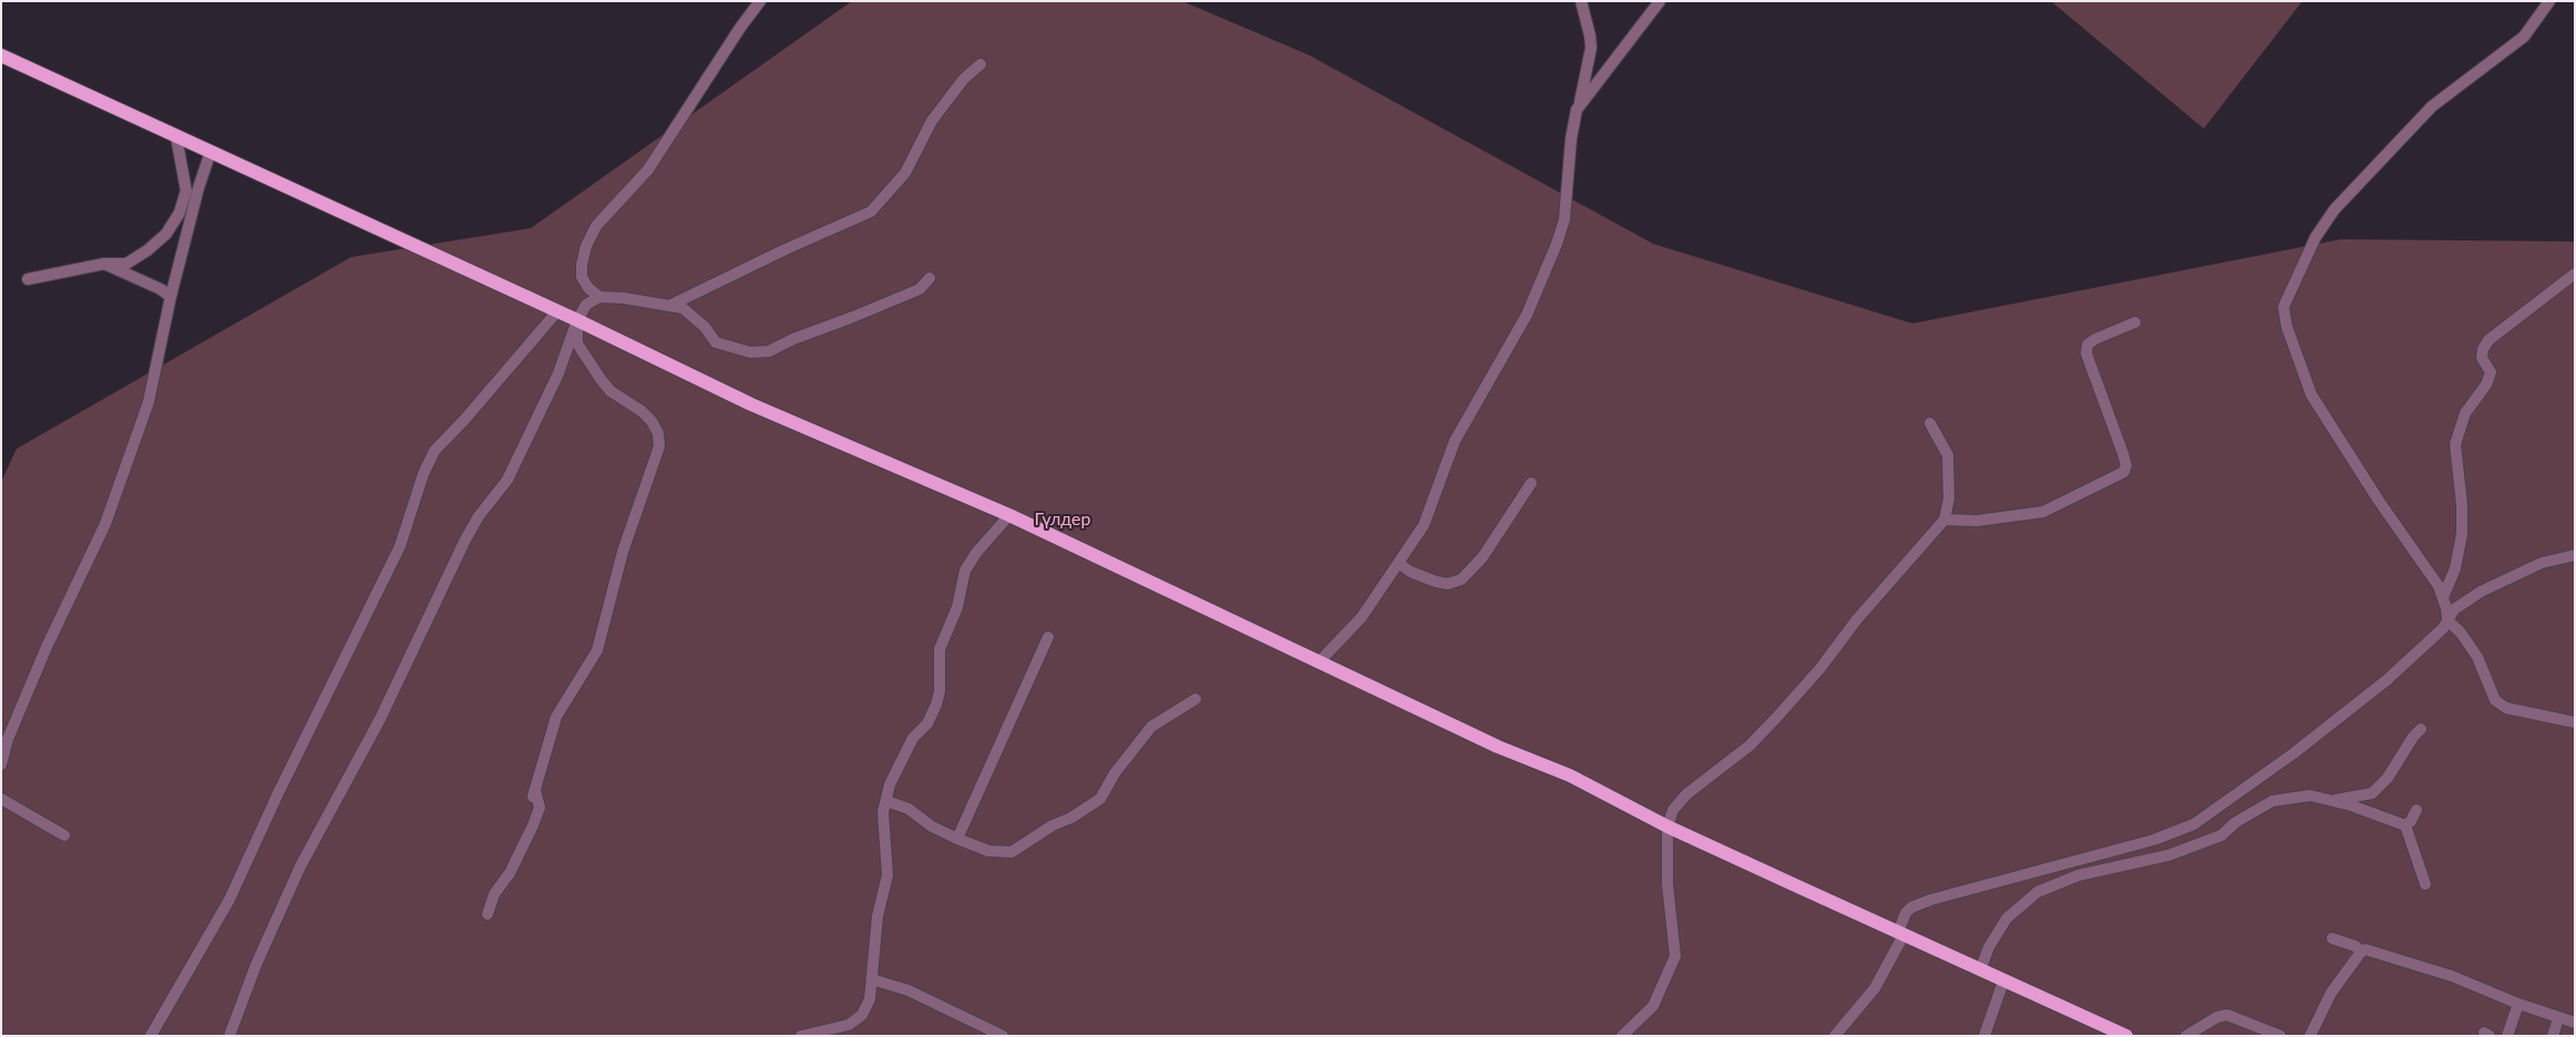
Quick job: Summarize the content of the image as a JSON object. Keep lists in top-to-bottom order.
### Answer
{
  "parks": ["Гүлдер"]
}
